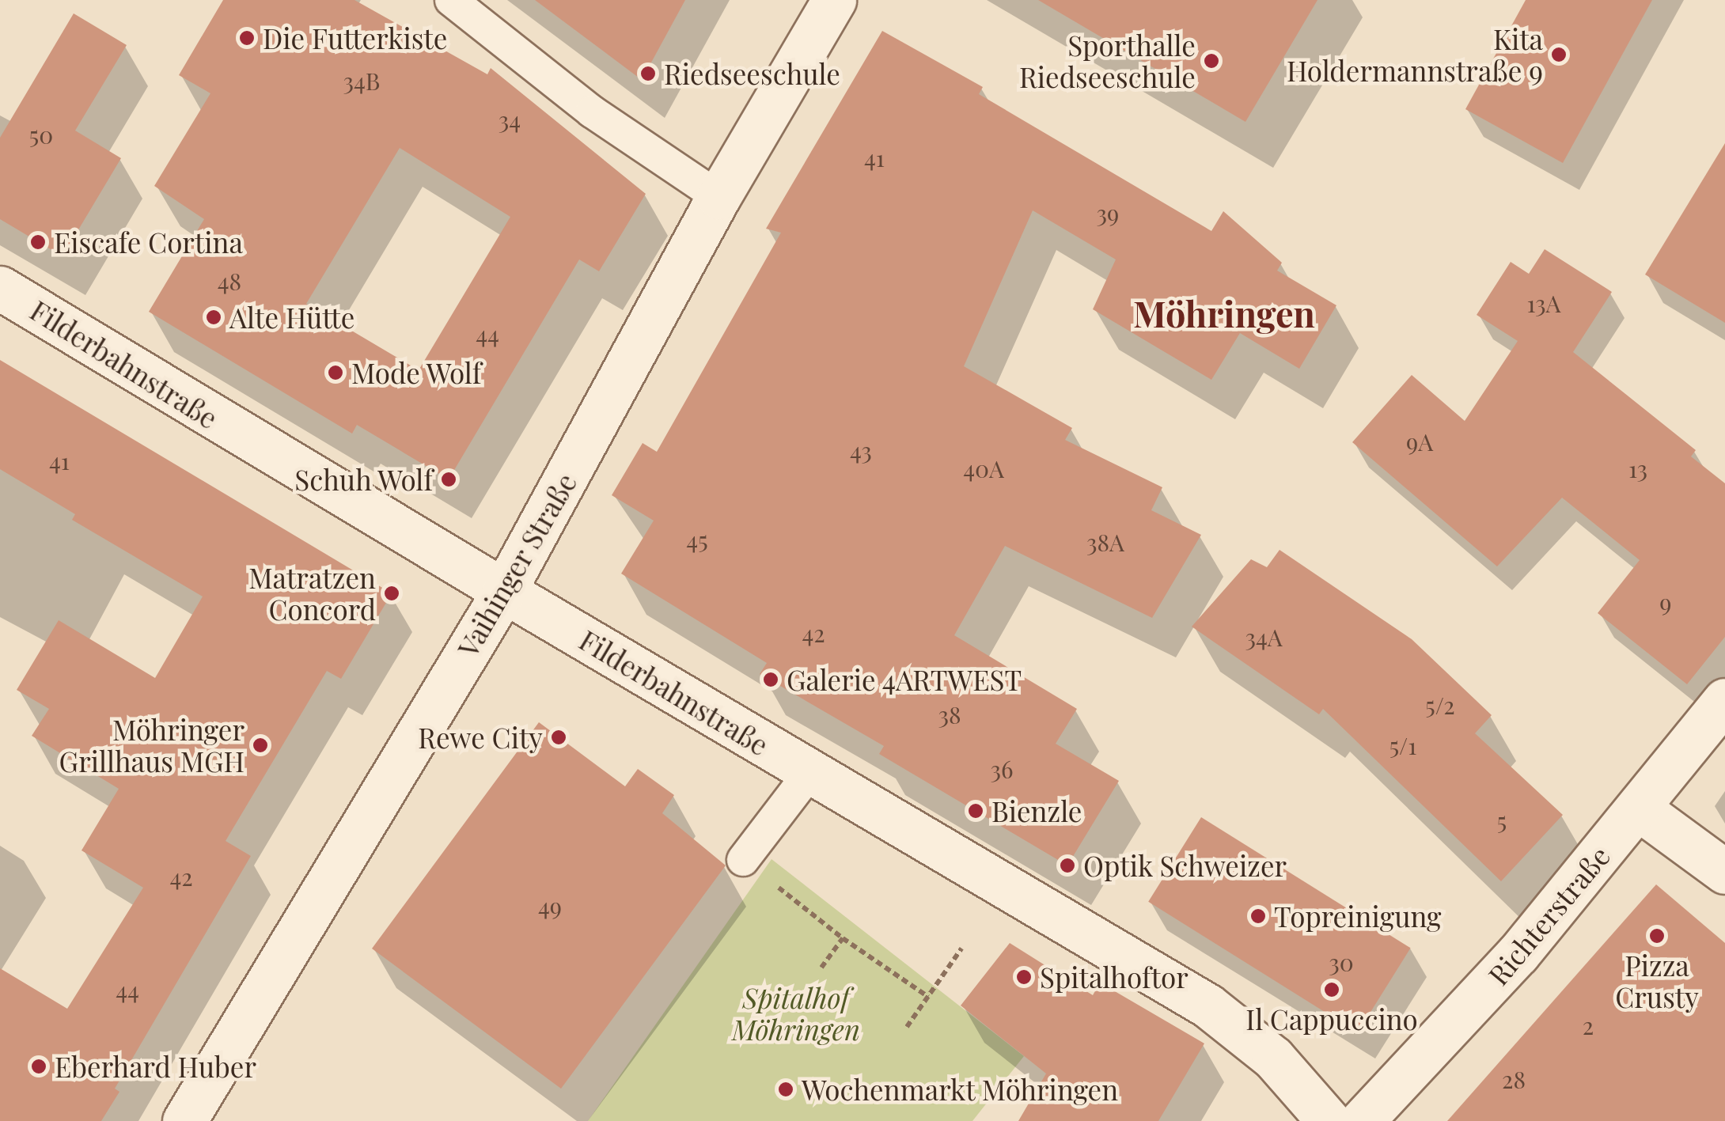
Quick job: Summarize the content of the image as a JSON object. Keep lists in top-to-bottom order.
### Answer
{
  "streets": {
    "main road": ["Filderbahnstraße", "Vaihinger Straße", "Richterstraße"]
  },
  "crossings": [
    ["Filderbahnstraße", "Vaihinger Straße"]
  ],
  "districts": ["Möhringen"],
  "parks": ["Spitalhof Möhringen"],
  "places": [
    "Die Futterkiste",
    "Kita Holdermannstraße 9",
    "Sporthalle Riedseeschule",
    "Riedseeschule",
    "Eiscafe Cortina",
    "Alte Hütte",
    "Mode Wolf",
    "Schuh Wolf",
    "Matratzen Concord",
    "Galerie 4ARTWEST",
    "Rewe City",
    "Möhringer Grillhaus MGH",
    "Bienzle",
    "Optik Schweizer",
    "Topreinigung",
    "Pizza Crusty",
    "Spitalhoftor",
    "Il Cappuccino",
    "Eberhard Huber",
    "Wochenmarkt Möhringen"
  ],
  "house_numbers": [
    "34B",
    "34",
    "50",
    "41",
    "39",
    "48",
    "13A",
    "44",
    "9A",
    "43",
    "41",
    "40A",
    "13",
    "45",
    "38A",
    "9",
    "42",
    "34A",
    "5/2",
    "38",
    "5/1",
    "36",
    "5",
    "42",
    "49",
    "30",
    "44",
    "2",
    "28"
  ]
}
